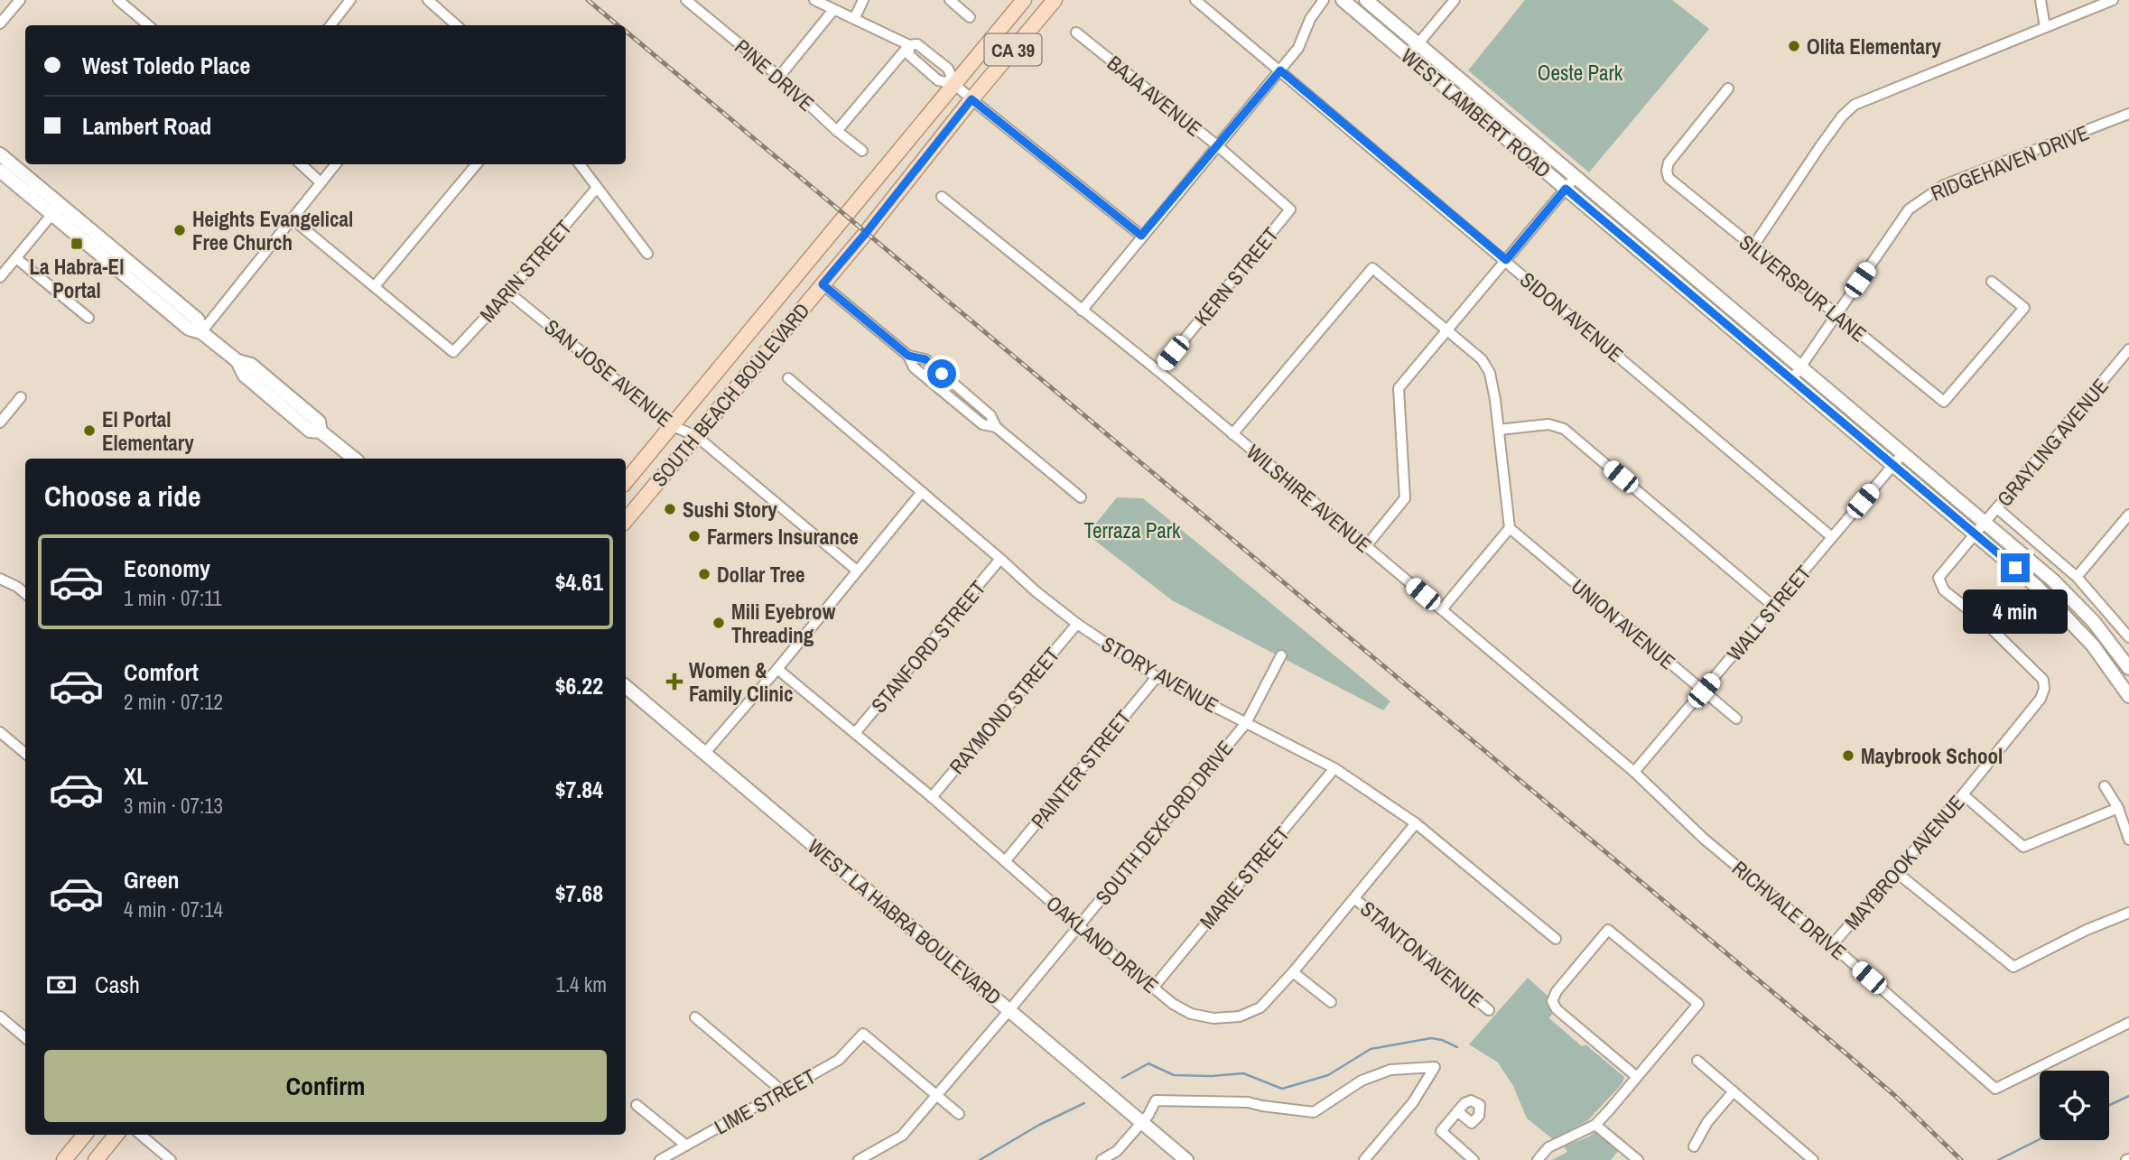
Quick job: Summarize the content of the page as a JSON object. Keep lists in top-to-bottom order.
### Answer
{
  "streets": {
    "main road": [
      "CA 39",
      "WEST LAMBERT ROAD",
      "SOUTH BEACH BOULEVARD",
      "WEST LA HABRA BOULEVARD"
    ],
    "street": [
      "PINE DRIVE",
      "BAJA AVENUE",
      "RIDGEHAVEN DRIVE",
      "MARIN STREET",
      "KERN STREET",
      "SILVERSPUR LANE",
      "SIDON AVENUE",
      "SAN JOSE AVENUE",
      "GRAYLING AVENUE",
      "WILSHIRE AVENUE",
      "WALL STREET",
      "UNION AVENUE",
      "STANFORD STREET",
      "STORY AVENUE",
      "RAYMOND STREET",
      "PAINTER STREET",
      "SOUTH DEXFORD DRIVE",
      "MAYBROOK AVENUE",
      "MARIE STREET",
      "RICHVALE DRIVE",
      "OAKLAND DRIVE",
      "STANTON AVENUE",
      "LIME STREET"
    ]
  },
  "crossings": [
    ["BAJA AVENUE", "KERN STREET"],
    ["WEST LAMBERT ROAD", "RIDGEHAVEN DRIVE"],
    ["WEST LAMBERT ROAD", "GRAYLING AVENUE"],
    ["WEST LAMBERT ROAD", "WALL STREET"],
    ["RIDGEHAVEN DRIVE", "SILVERSPUR LANE"],
    ["MARIN STREET", "SAN JOSE AVENUE"],
    ["KERN STREET", "WILSHIRE AVENUE"],
    ["SIDON AVENUE", "WALL STREET"],
    ["SAN JOSE AVENUE", "SOUTH BEACH BOULEVARD"],
    ["GRAYLING AVENUE", "MAYBROOK AVENUE"],
    ["WILSHIRE AVENUE", "WALL STREET"],
    ["WILSHIRE AVENUE", "RICHVALE DRIVE"],
    ["WALL STREET", "UNION AVENUE"],
    ["STANFORD STREET", "STORY AVENUE"],
    ["STANFORD STREET", "OAKLAND DRIVE"],
    ["STORY AVENUE", "RAYMOND STREET"],
    ["STORY AVENUE", "PAINTER STREET"],
    ["STORY AVENUE", "SOUTH DEXFORD DRIVE"],
    ["STORY AVENUE", "MARIE STREET"],
    ["STORY AVENUE", "OAKLAND DRIVE"],
    ["RAYMOND STREET", "OAKLAND DRIVE"],
    ["PAINTER STREET", "OAKLAND DRIVE"],
    ["SOUTH DEXFORD DRIVE", "WEST LA HABRA BOULEVARD"],
    ["SOUTH DEXFORD DRIVE", "OAKLAND DRIVE"],
    ["SOUTH DEXFORD DRIVE", "LIME STREET"],
    ["MAYBROOK AVENUE", "RICHVALE DRIVE"],
    ["MARIE STREET", "OAKLAND DRIVE"],
    ["OAKLAND DRIVE", "STANTON AVENUE"]
  ],
  "parks": ["Oeste Park", "Terraza Park"],
  "places": {
    "other": [
      "Olita Elementary",
      "Heights Evangelical Free Church",
      "El Portal Elementary",
      "Sushi Story",
      "Farmers Insurance",
      "Dollar Tree",
      "Mili Eyebrow Threading",
      "Maybrook School"
    ],
    "transit": ["La Habra-El Portal"],
    "health": ["Women & Family Clinic"]
  },
  "page": {
    "banner": ["West Toledo Place", "Lambert Road"],
    "heading": "Choose a ride",
    "list": [
      {
        "name": "Economy",
        "note": "1 min · 07:11",
        "value": "$4.61"
      },
      {
        "name": "Comfort",
        "note": "2 min · 07:12",
        "value": "$6.22"
      },
      {
        "name": "XL",
        "note": "3 min · 07:13",
        "value": "$7.84"
      },
      {
        "name": "Green",
        "note": "4 min · 07:14",
        "value": "$7.68"
      }
    ],
    "bubble": "4 min",
    "pay": ["Cash", "1.4 km"],
    "buttons": "Confirm"
  }
}
